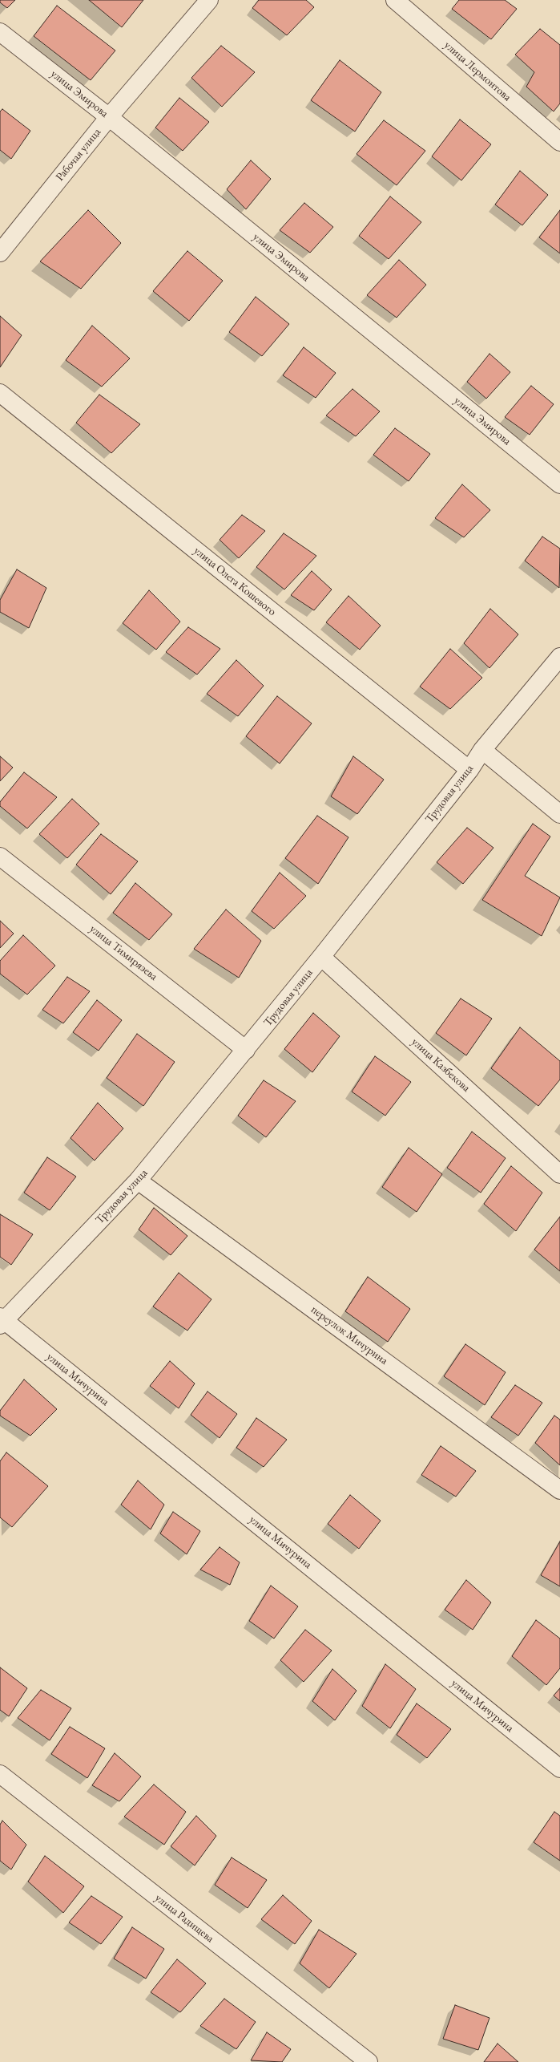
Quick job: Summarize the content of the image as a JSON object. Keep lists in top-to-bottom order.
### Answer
{
  "streets": {
    "street": [
      "улица Лермонтова",
      "улица Эмирова",
      "Рабочая улица",
      "улица Олега Кошевого",
      "Трудовая улица",
      "улица Тимирязева",
      "улица Казбекова",
      "переулок Мичурина",
      "улица Мичурина",
      "улица Радищева"
    ]
  },
  "crossings": [
    ["улица Эмирова", "Рабочая улица"],
    ["улица Олега Кошевого", "Трудовая улица"],
    ["Трудовая улица", "улица Тимирязева"],
    ["Трудовая улица", "улица Казбекова"],
    ["Трудовая улица", "переулок Мичурина"],
    ["Трудовая улица", "улица Мичурина"]
  ]
}
